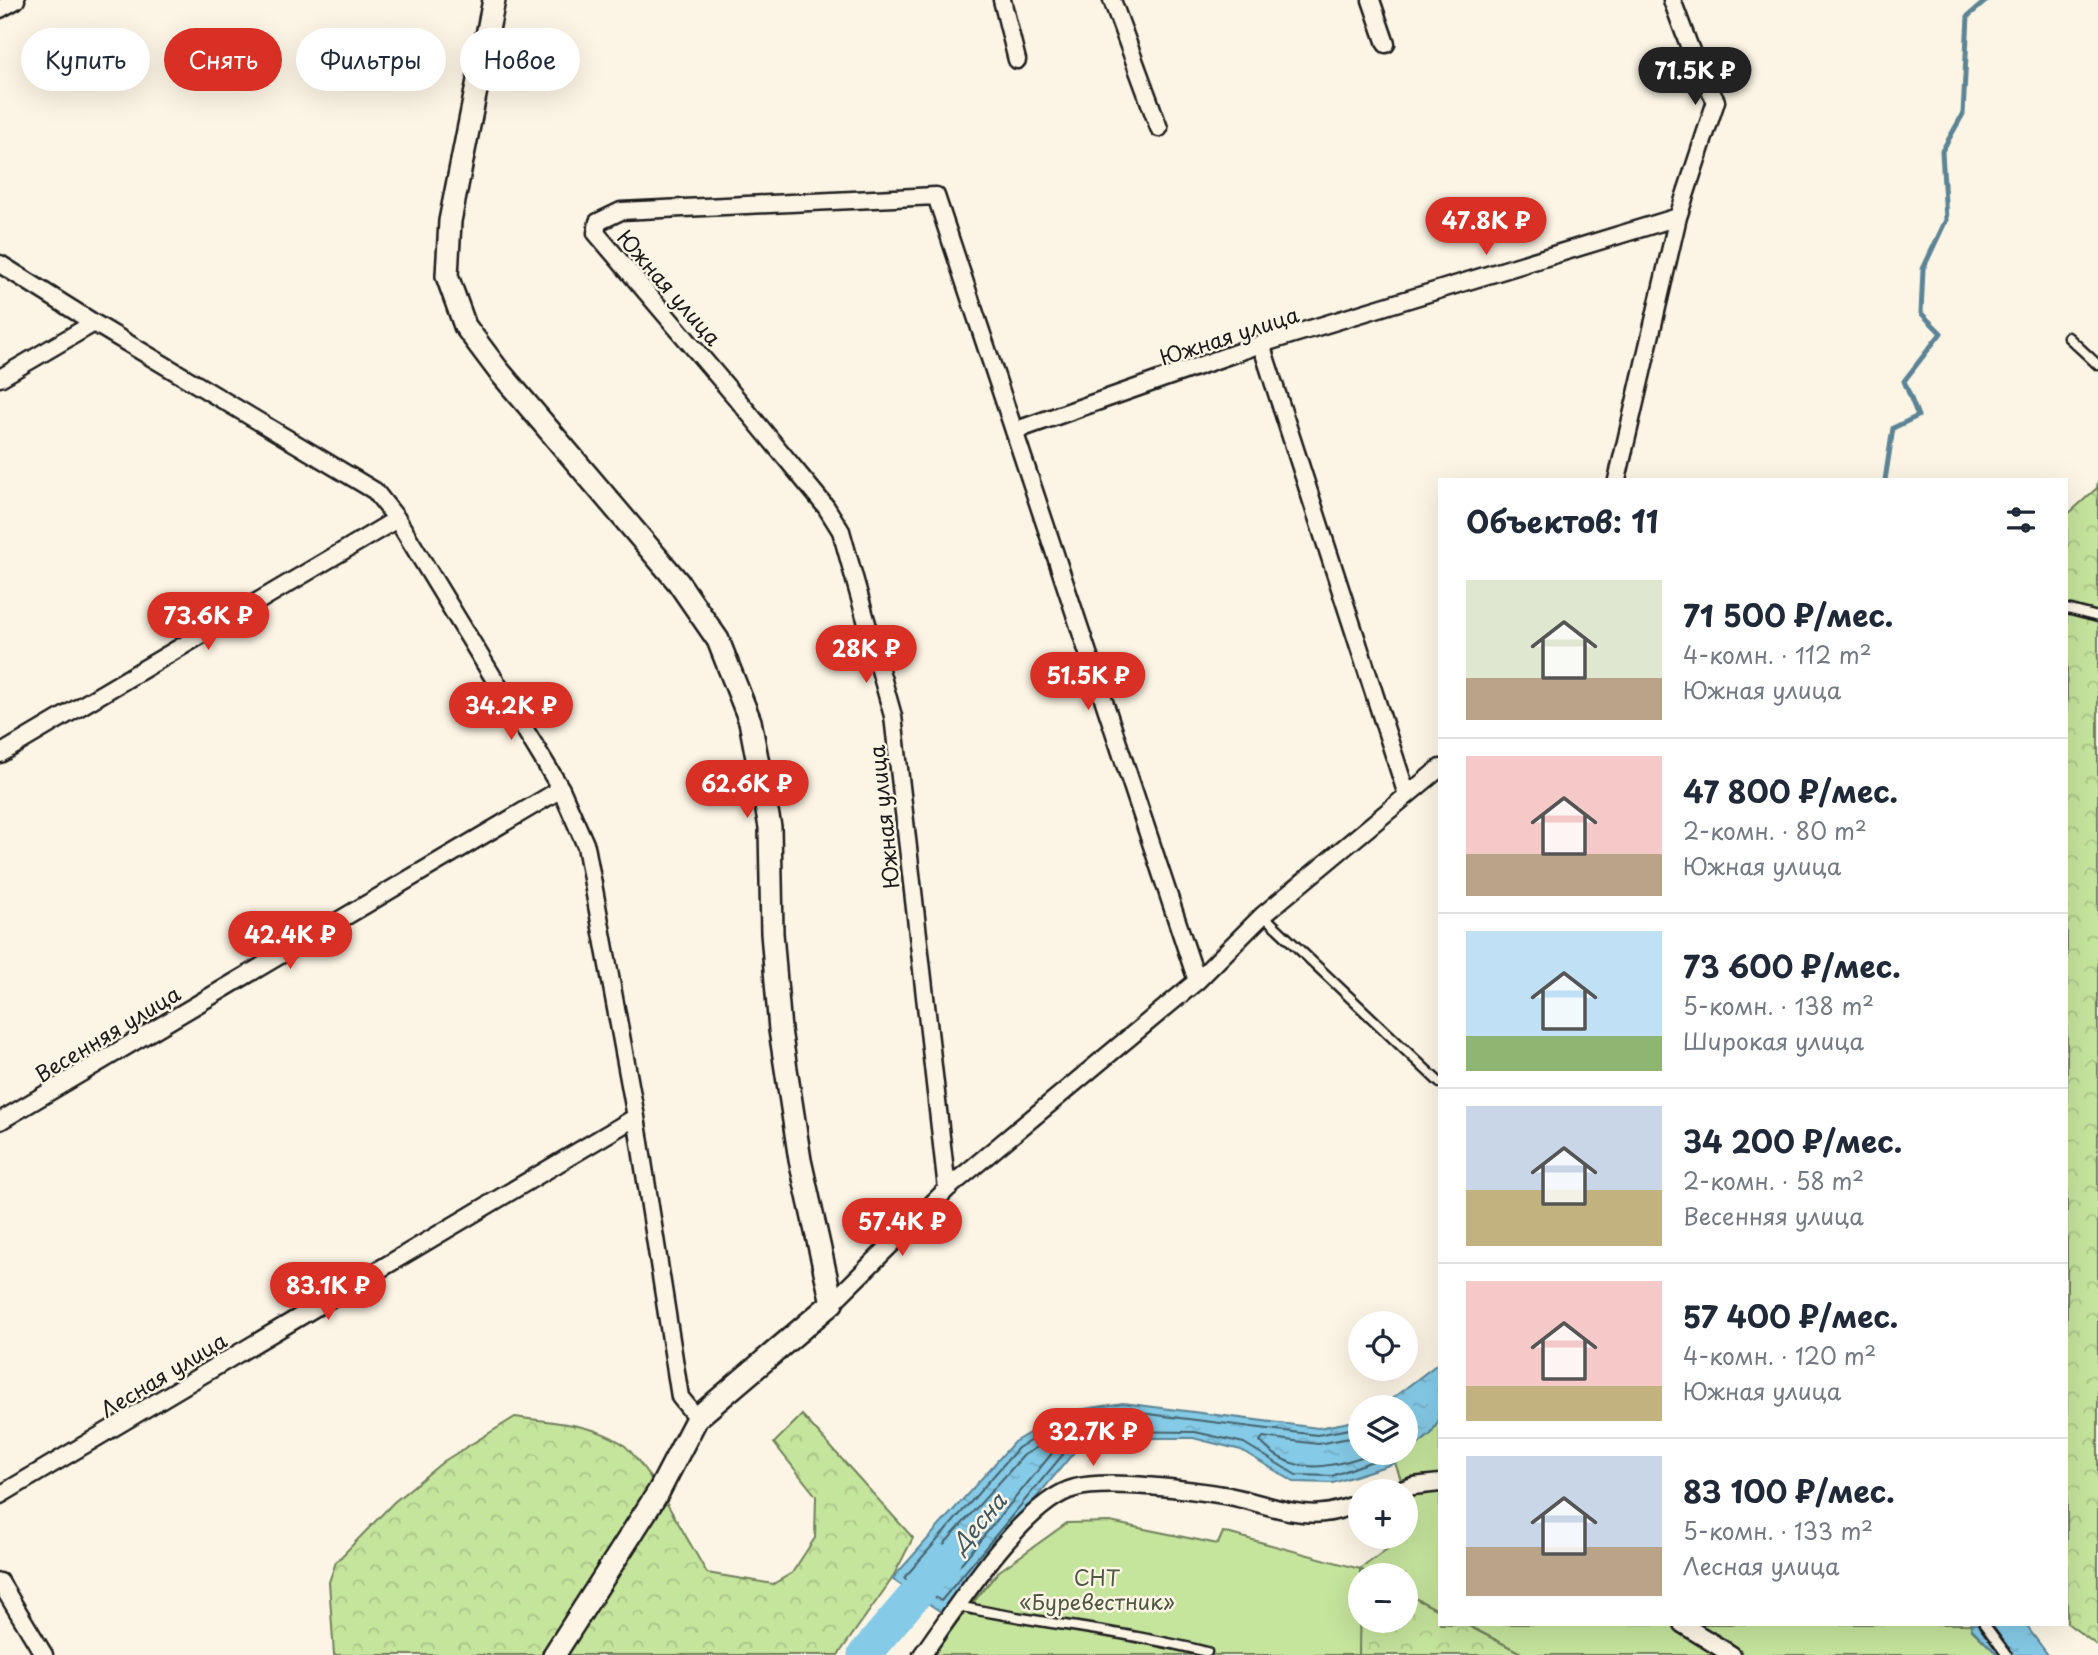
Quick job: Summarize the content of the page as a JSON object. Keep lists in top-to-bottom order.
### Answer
{
  "streets": {
    "street": ["Южная улица", "Весенняя улица", "Лесная улица"]
  },
  "water": ["Десна"],
  "parks": ["СНТ «Буревестник»"],
  "page": {
    "chip": [
      "Купить",
      "Снять",
      "Фильтры",
      "Новое"
    ],
    "price": [
      "71.5K ₽",
      "47.8K ₽",
      "73.6K ₽",
      "28K ₽",
      "51.5K ₽",
      "34.2K ₽",
      "62.6K ₽",
      "42.4K ₽",
      "57.4K ₽",
      "83.1K ₽",
      "32.7K ₽"
    ],
    "heading": "Объектов: 11",
    "list": [
      {
        "name": "71 500 ₽/мес.",
        "note": "4-комн. · 112 m² · Южная улица"
      },
      {
        "name": "47 800 ₽/мес.",
        "note": "2-комн. · 80 m² · Южная улица"
      },
      {
        "name": "73 600 ₽/мес.",
        "note": "5-комн. · 138 m² · Широкая улица"
      },
      {
        "name": "34 200 ₽/мес.",
        "note": "2-комн. · 58 m² · Весенняя улица"
      },
      {
        "name": "57 400 ₽/мес.",
        "note": "4-комн. · 120 m² · Южная улица"
      },
      {
        "name": "83 100 ₽/мес.",
        "note": "5-комн. · 133 m² · Лесная улица"
      }
    ],
    "map_buttons": ["+", "−"]
  }
}
